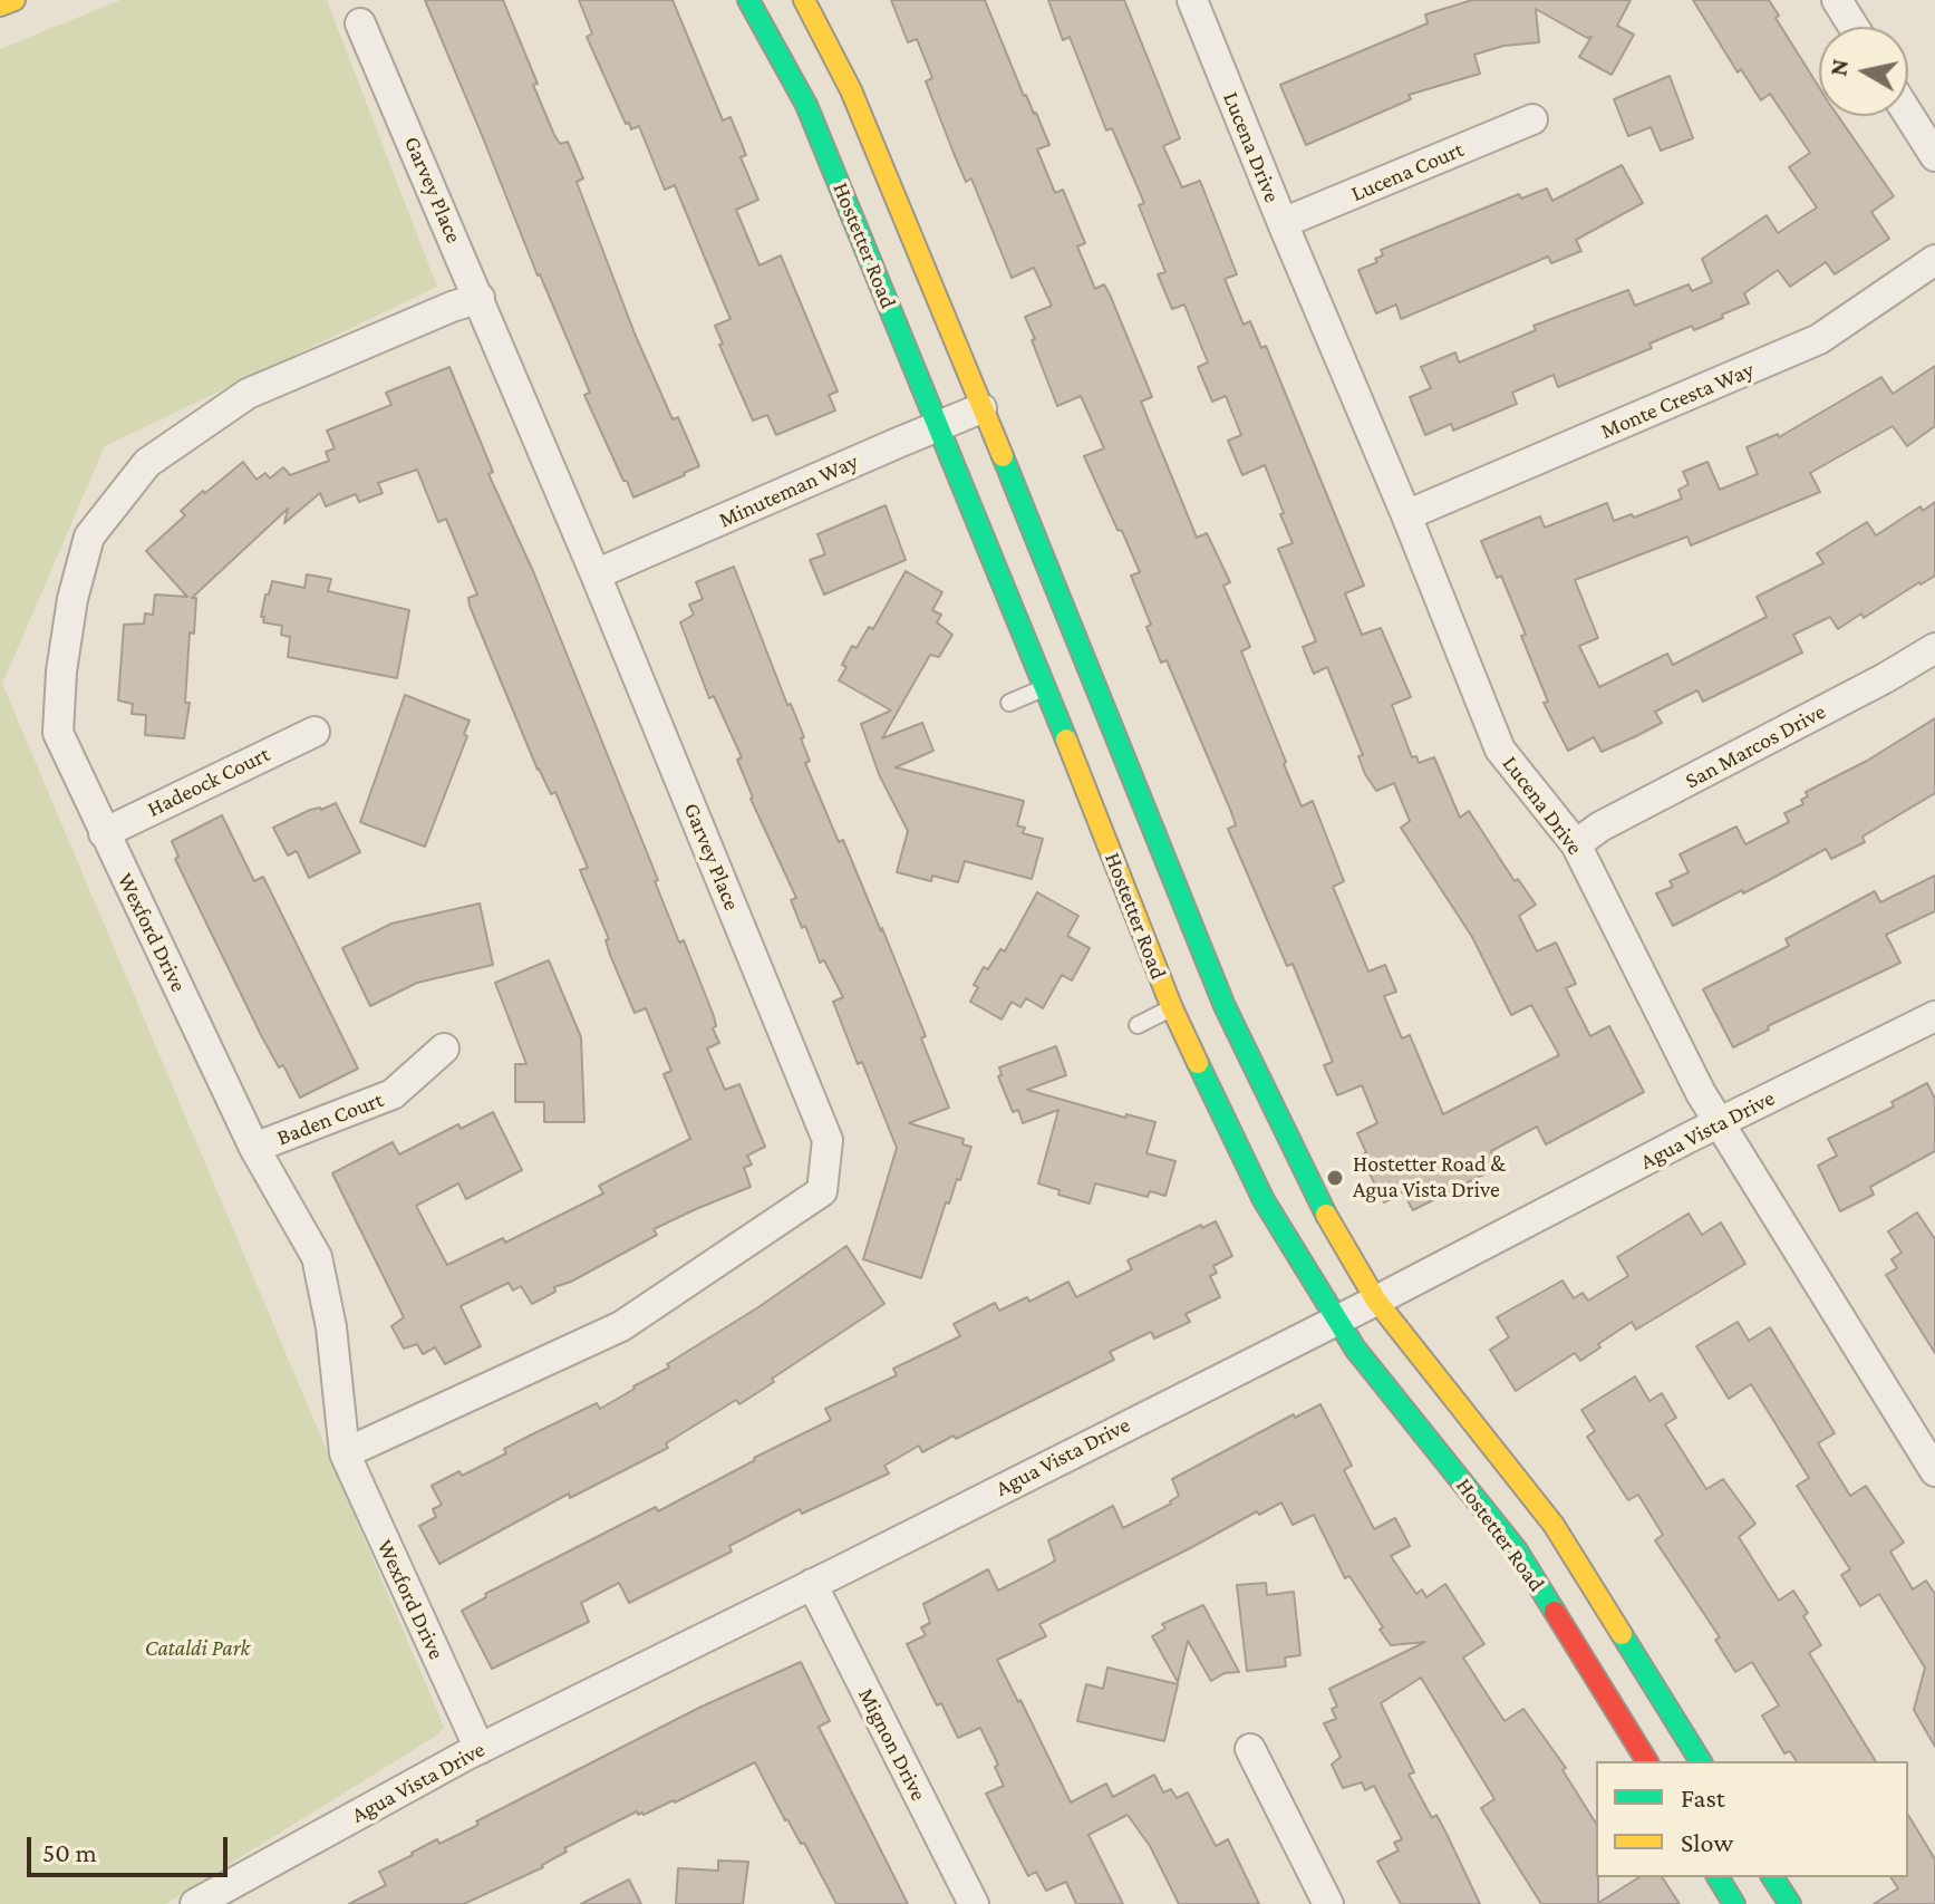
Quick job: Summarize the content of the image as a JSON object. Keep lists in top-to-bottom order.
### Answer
{
  "streets": {
    "main road": ["Hostetter Road"],
    "street": [
      "Lucena Drive",
      "Lucena Court",
      "Garvey Place",
      "Monte Cresta Way",
      "Minuteman Way",
      "San Marcos Drive",
      "Hadeock Court",
      "Wexford Drive",
      "Baden Court",
      "Agua Vista Drive",
      "Mignon Drive"
    ]
  },
  "crossings": [
    ["Lucena Drive", "Lucena Court"],
    ["Lucena Drive", "Monte Cresta Way"],
    ["Lucena Drive", "San Marcos Drive"],
    ["Lucena Drive", "Agua Vista Drive"],
    ["Garvey Place", "Minuteman Way"],
    ["Garvey Place", "Wexford Drive"],
    ["Hostetter Road", "Minuteman Way"],
    ["Hostetter Road", "Agua Vista Drive"],
    ["Hadeock Court", "Wexford Drive"],
    ["Wexford Drive", "Baden Court"],
    ["Wexford Drive", "Agua Vista Drive"],
    ["Agua Vista Drive", "Mignon Drive"]
  ],
  "parks": ["Cataldi Park"],
  "places": ["Hostetter Road & Agua Vista Drive"],
  "legend": ["Fast", "Slow"],
  "scale_bar": "50 m",
  "north": "left"
}
